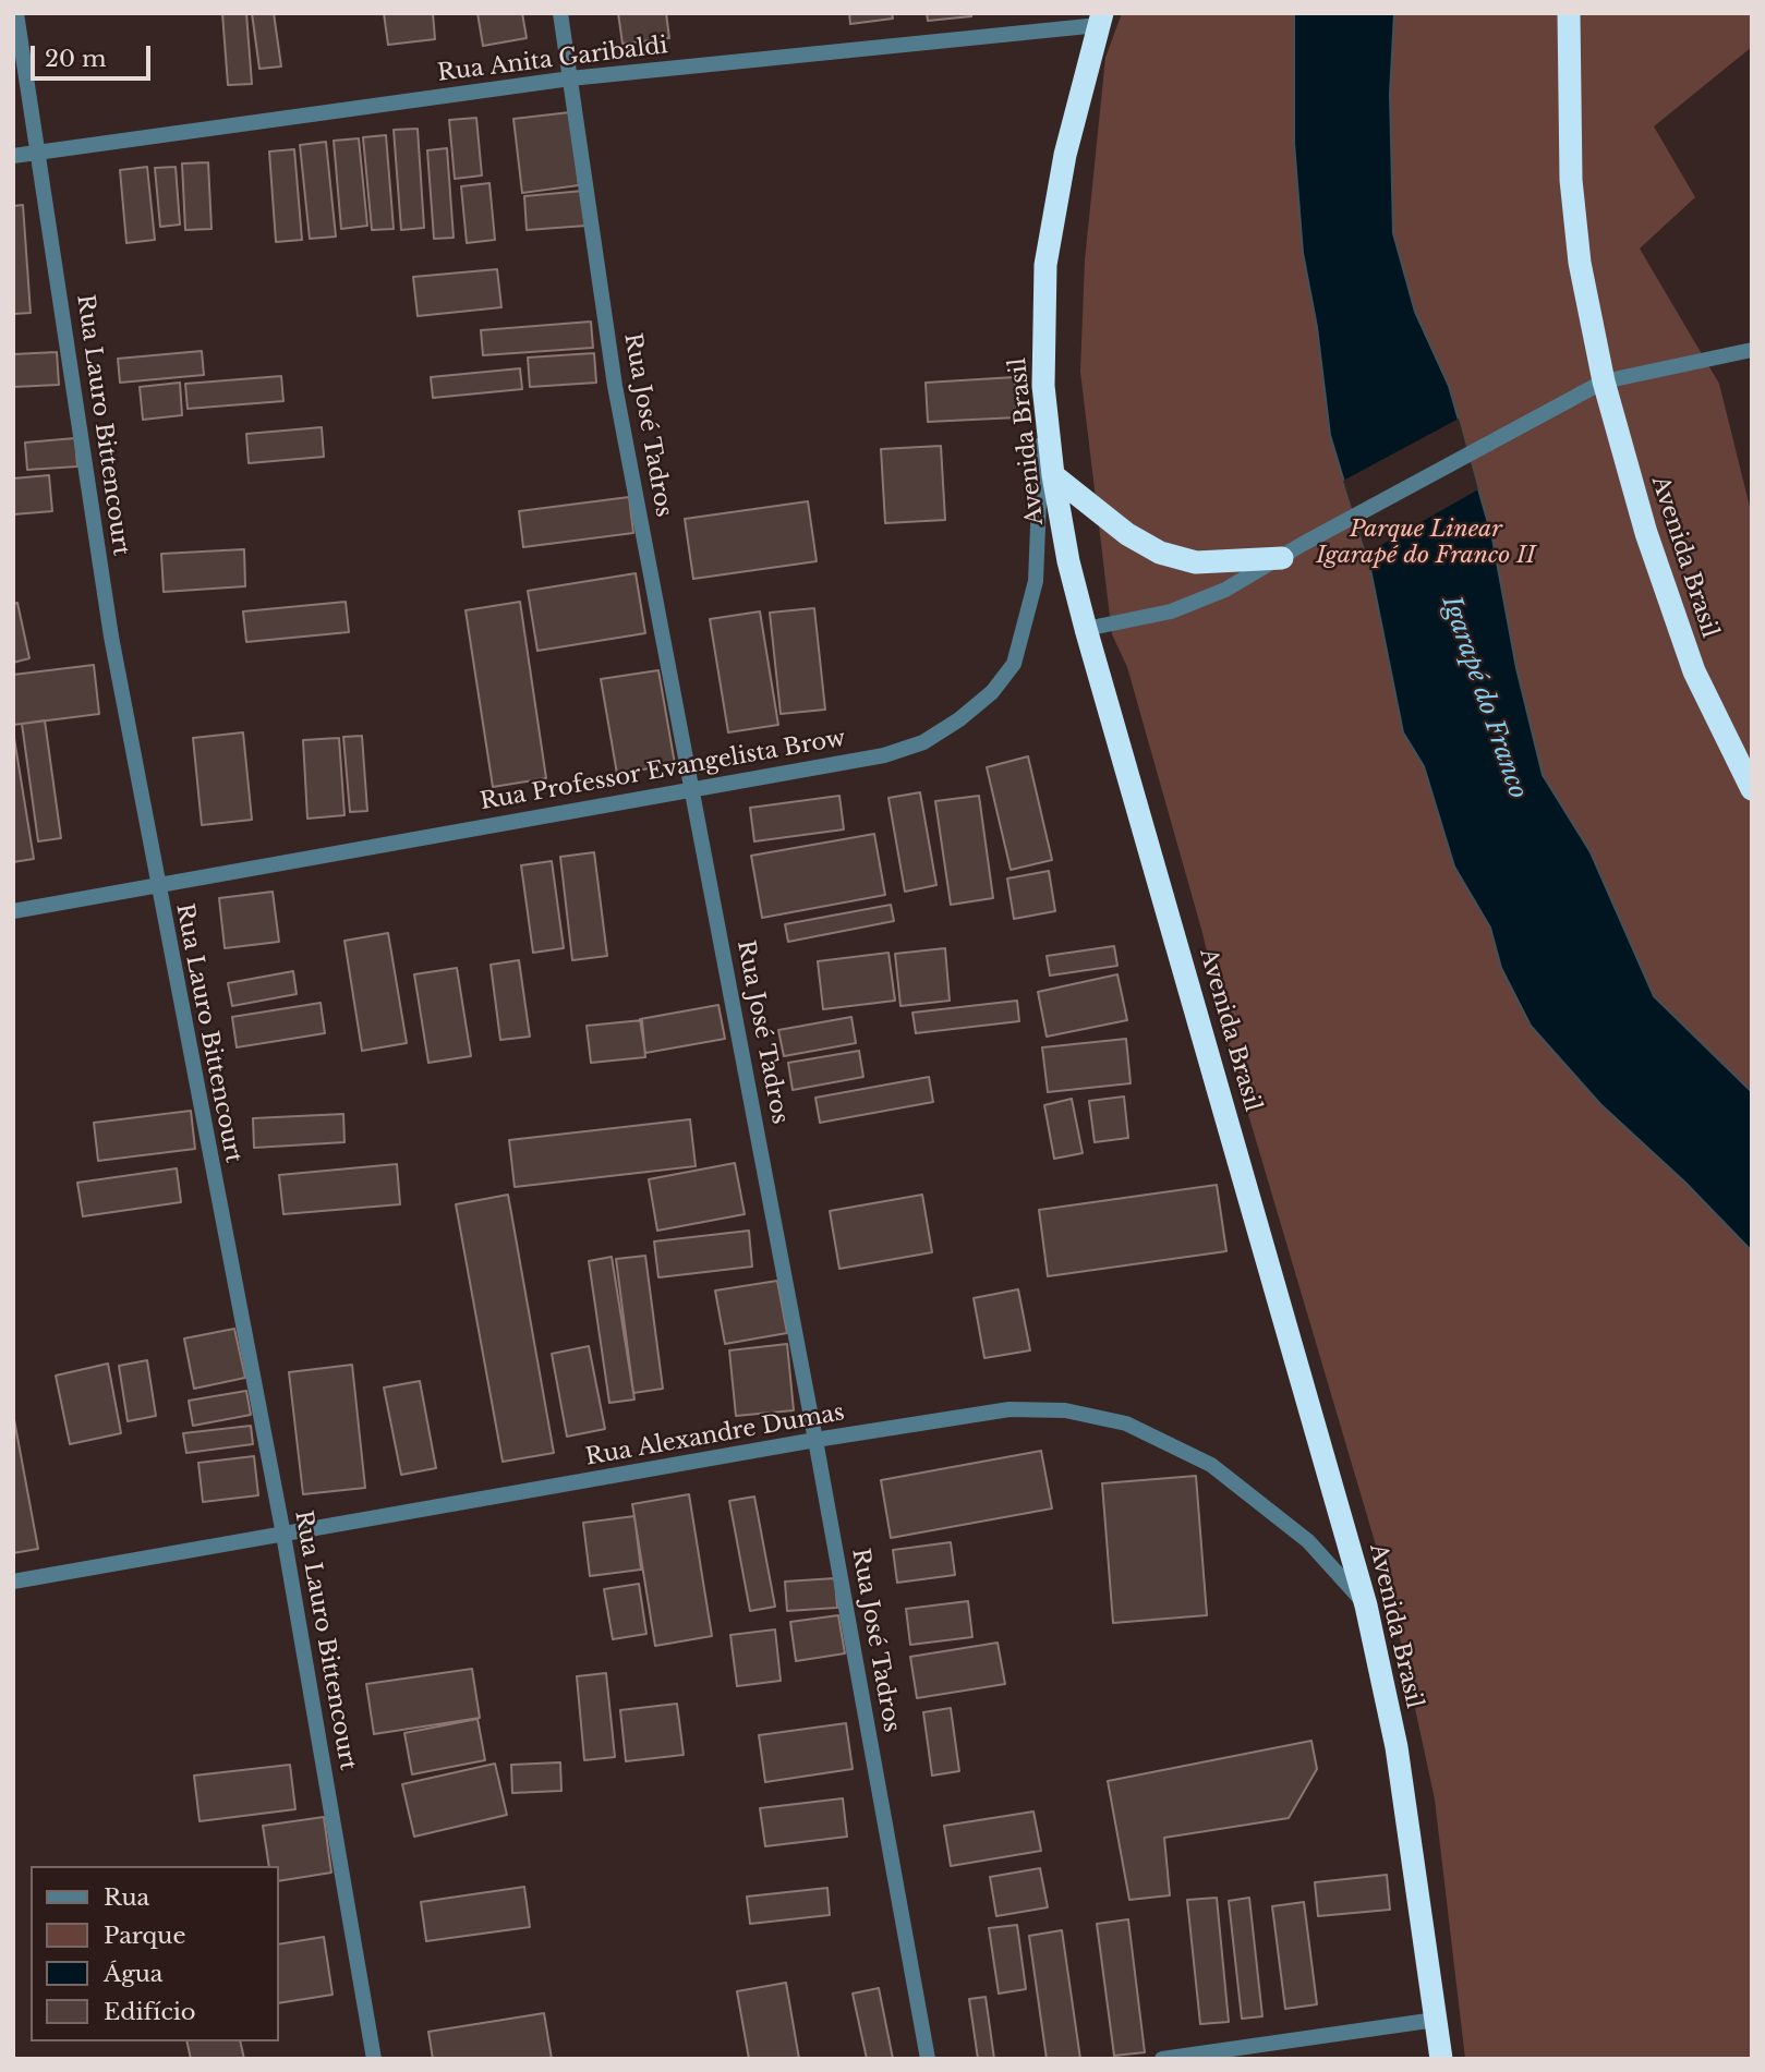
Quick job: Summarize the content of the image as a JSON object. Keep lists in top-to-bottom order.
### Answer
{
  "streets": {
    "highway": ["Avenida Brasil"],
    "street": [
      "Rua Anita Garibaldi",
      "Rua Lauro Bittencourt",
      "Rua José Tadros",
      "Rua Professor Evangelista Brow",
      "Rua Alexandre Dumas"
    ]
  },
  "crossings": [
    ["Rua Anita Garibaldi", "Rua Lauro Bittencourt"],
    ["Rua Anita Garibaldi", "Rua José Tadros"],
    ["Rua Anita Garibaldi", "Avenida Brasil"],
    ["Rua Lauro Bittencourt", "Rua Professor Evangelista Brow"],
    ["Rua Lauro Bittencourt", "Rua Alexandre Dumas"],
    ["Rua José Tadros", "Rua Professor Evangelista Brow"],
    ["Rua José Tadros", "Rua Alexandre Dumas"],
    ["Avenida Brasil", "Rua Professor Evangelista Brow"],
    ["Avenida Brasil", "Rua Alexandre Dumas"]
  ],
  "water": ["Igarapé do Franco"],
  "parks": ["Parque Linear Igarapé do Franco II"],
  "legend": [
    "Rua",
    "Parque",
    "Água",
    "Edifício"
  ],
  "scale_bar": "20 m"
}
